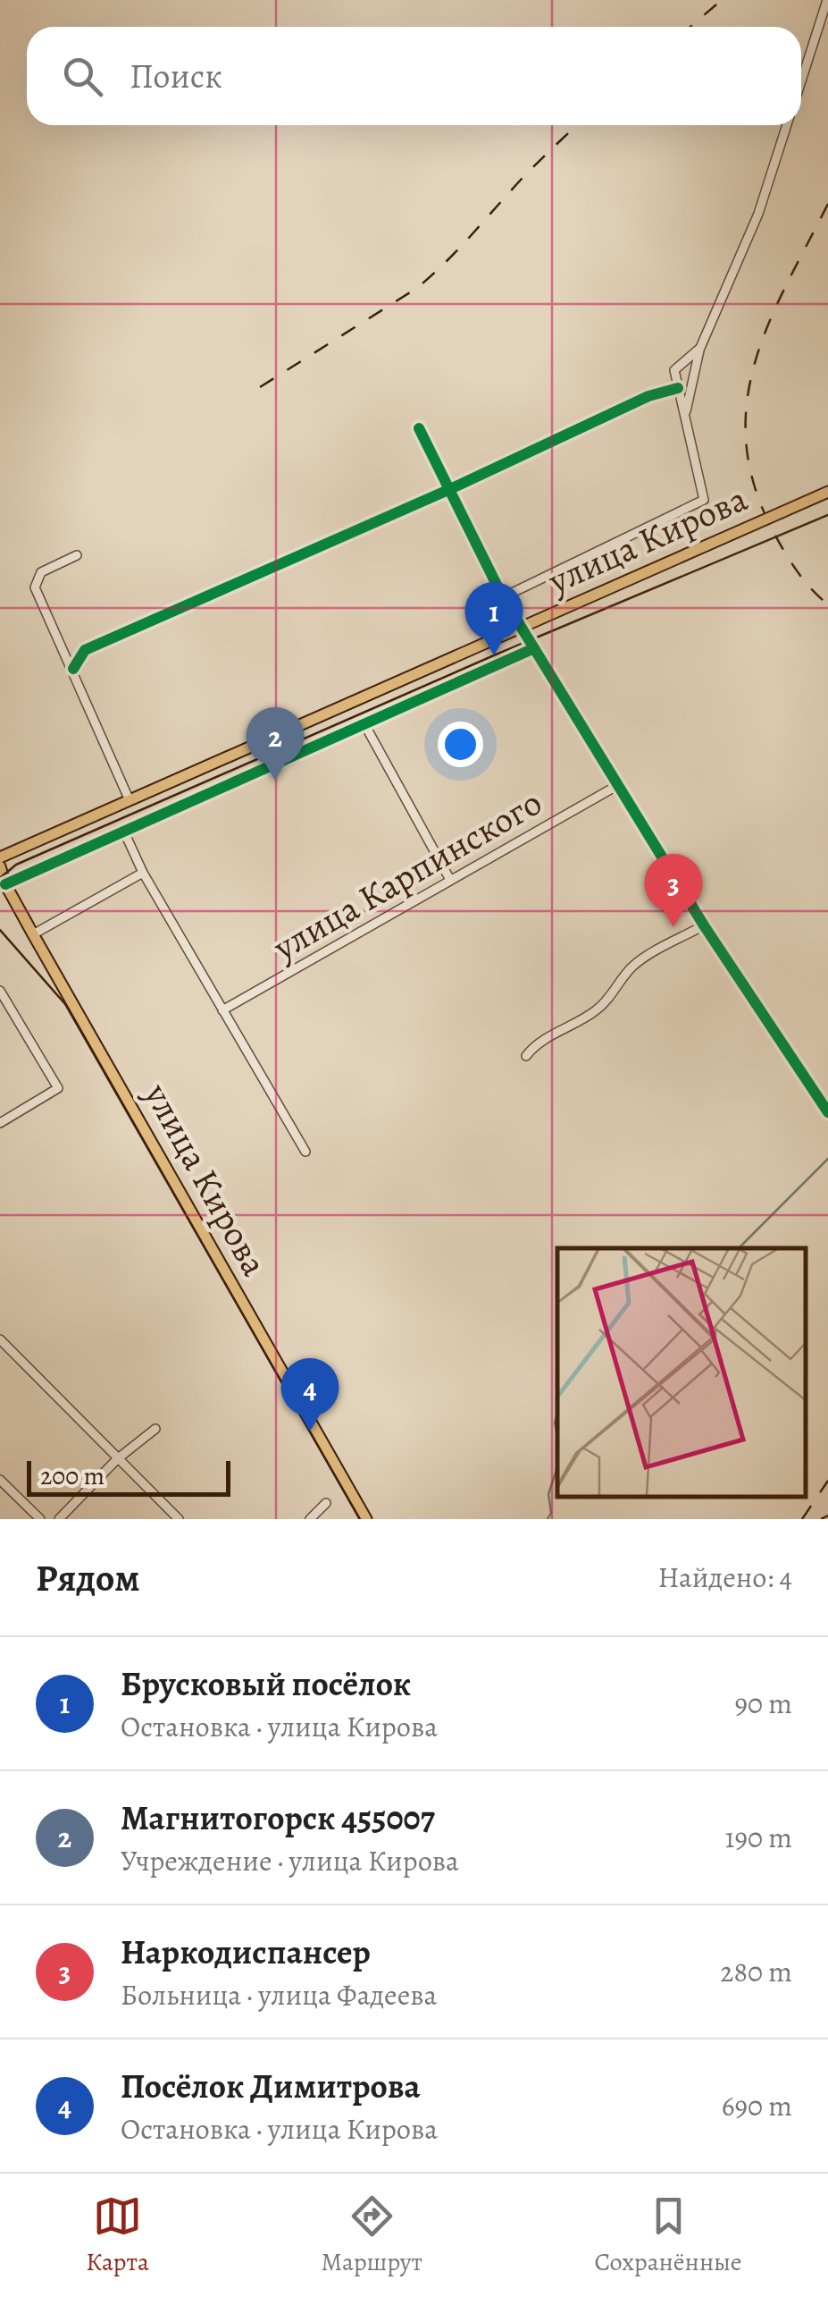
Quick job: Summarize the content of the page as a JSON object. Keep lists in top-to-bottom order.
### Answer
{
  "streets": {
    "main road": ["улица Кирова"],
    "street": ["улица Карпинского"]
  },
  "scale_bar": "200 m",
  "page": {
    "search": "Поиск",
    "pins": [
      "1",
      "2",
      "3",
      "4"
    ],
    "scale": "200 m",
    "heading": ["Рядом", "Найдено: 4"],
    "list": [
      {
        "mark": "1",
        "name": "Брусковый посёлок",
        "note": "Остановка · улица Кирова",
        "value": "90 m"
      },
      {
        "mark": "2",
        "name": "Магнитогорск 455007",
        "note": "Учреждение · улица Кирова",
        "value": "190 m"
      },
      {
        "mark": "3",
        "name": "Наркодиспансер",
        "note": "Больница · улица Фадеева",
        "value": "280 m"
      },
      {
        "mark": "4",
        "name": "Посёлок Димитрова",
        "note": "Остановка · улица Кирова",
        "value": "690 m"
      }
    ],
    "nav": ["Карта", "Маршрут", "Сохранённые"]
  }
}
